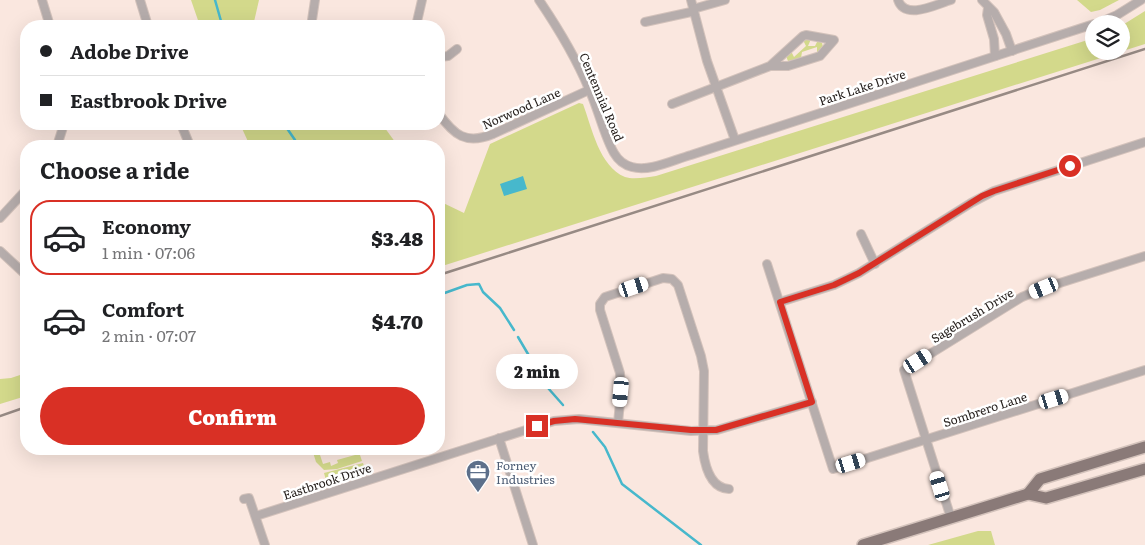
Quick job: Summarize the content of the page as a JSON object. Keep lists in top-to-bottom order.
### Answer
{
  "streets": {
    "street": [
      "Park Lake Drive",
      "Centennial Road",
      "Norwood Lane",
      "Sagebrush Drive",
      "Sombrero Lane",
      "Eastbrook Drive"
    ]
  },
  "crossings": [
    ["Park Lake Drive", "Centennial Road"],
    ["Centennial Road", "Norwood Lane"],
    ["Sagebrush Drive", "Sombrero Lane"],
    ["Sombrero Lane", "Eastbrook Drive"]
  ],
  "places": {
    "office": ["Forney Industries"]
  },
  "page": {
    "banner": ["Adobe Drive", "Eastbrook Drive"],
    "heading": "Choose a ride",
    "list": [
      {
        "name": "Economy",
        "note": "1 min · 07:06",
        "value": "$3.48"
      },
      {
        "name": "Comfort",
        "note": "2 min · 07:07",
        "value": "$4.70"
      }
    ],
    "bubble": "2 min",
    "buttons": "Confirm"
  }
}
